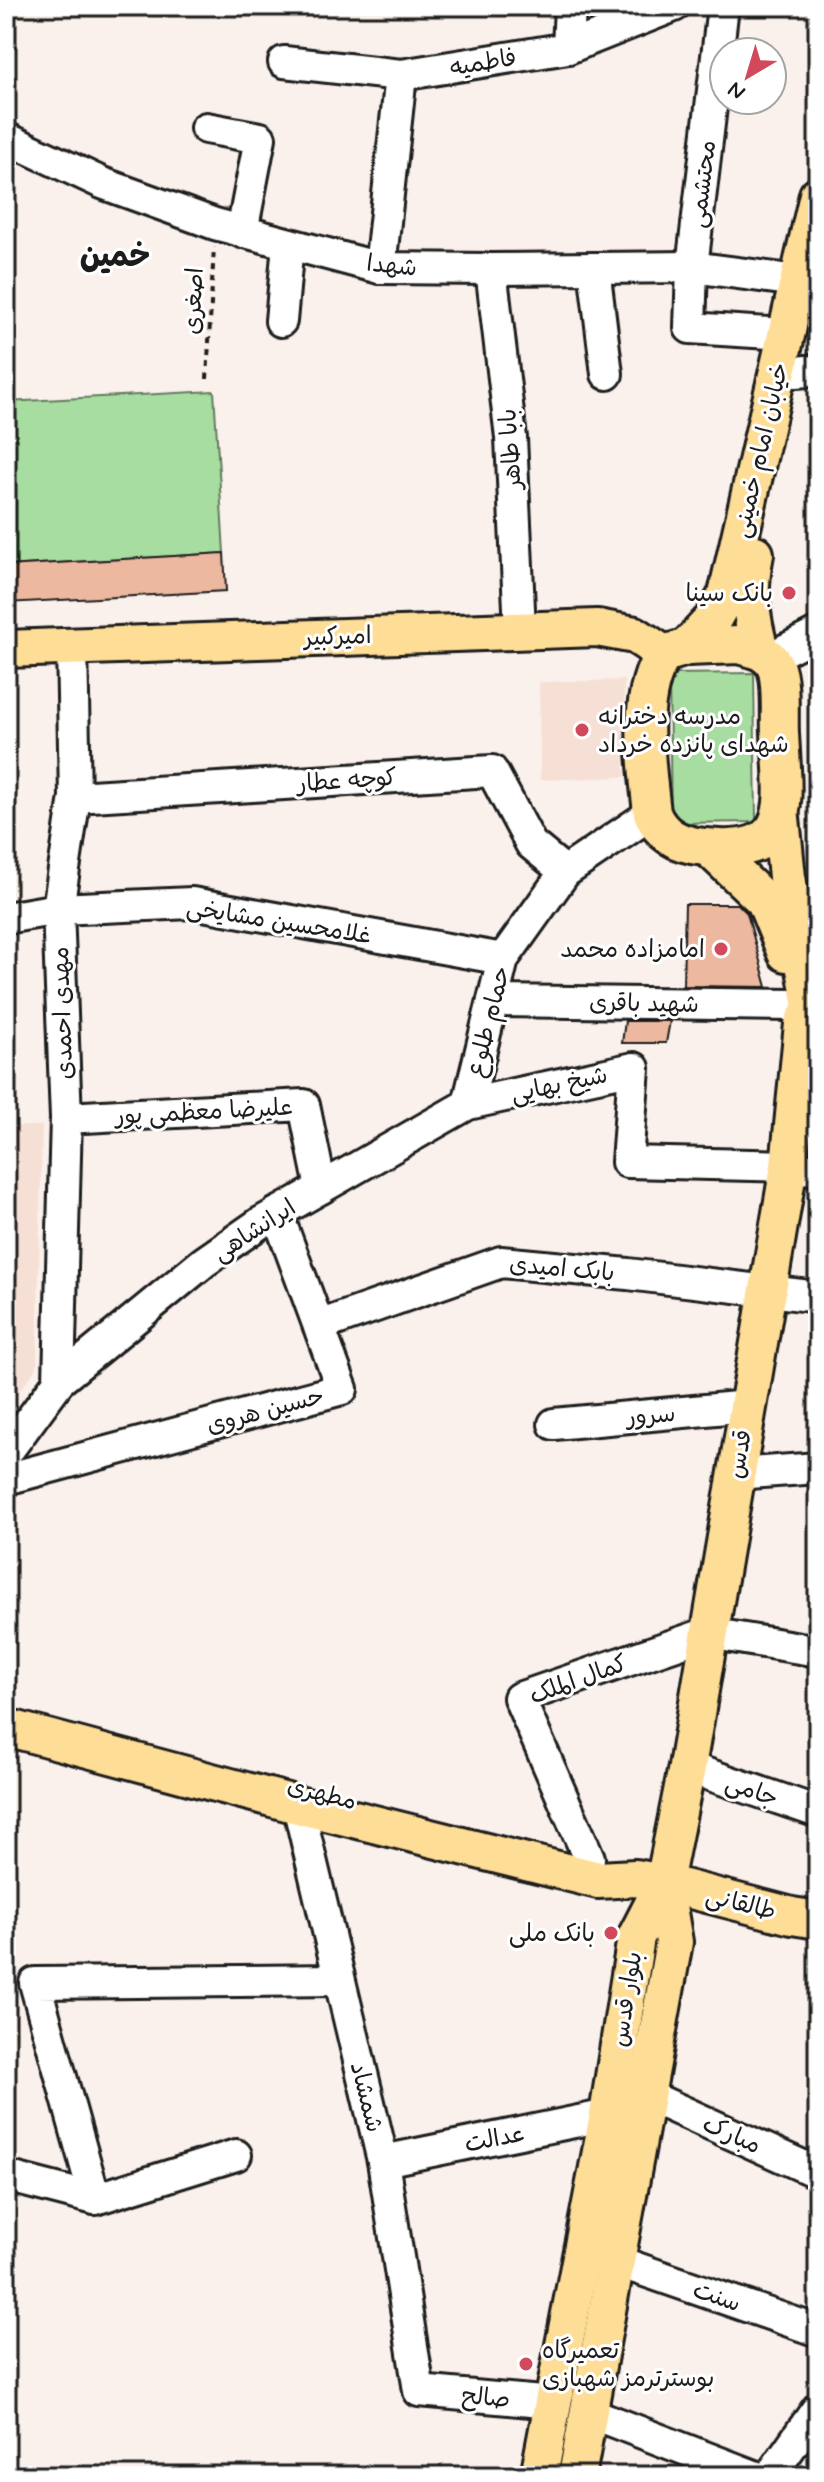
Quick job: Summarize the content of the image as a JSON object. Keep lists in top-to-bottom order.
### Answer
{
  "streets": {
    "main road": [
      "خیابان امام خمینی",
      "امیرکبیر",
      "قدس",
      "مطهری",
      "طالقانی",
      "بلوار قدس"
    ],
    "street": [
      "فاطمیه",
      "محتشمی",
      "شهدا",
      "بابا طاهر",
      "کوچه عطار",
      "غلامحسین مشایخی",
      "شهید باقری",
      "مهدی احمدی",
      "حمام طلوع",
      "شیخ بهایی",
      "علیرضا معظمی پور",
      "ایرانشاهی",
      "بابک امیدی",
      "حسین هروی",
      "سرور",
      "کمال الملک",
      "جامی",
      "شمشاد",
      "مبارک",
      "عدالت",
      "سنت",
      "صالح"
    ],
    "path": ["اصغری"]
  },
  "crossings": [
    ["محتشمی", "شهدا"],
    ["محتشمی", "خیابان امام خمینی"],
    ["شهدا", "اصغری"],
    ["شهدا", "بابا طاهر"],
    ["شهدا", "خیابان امام خمینی"],
    ["بابا طاهر", "امیرکبیر"],
    ["خیابان امام خمینی", "امیرکبیر"],
    ["خیابان امام خمینی", "حمام طلوع"],
    ["خیابان امام خمینی", "قدس"],
    ["امیرکبیر", "مهدی احمدی"],
    ["امیرکبیر", "حمام طلوع"],
    ["امیرکبیر", "قدس"],
    ["کوچه عطار", "مهدی احمدی"],
    ["کوچه عطار", "حمام طلوع"],
    ["غلامحسین مشایخی", "مهدی احمدی"],
    ["غلامحسین مشایخی", "حمام طلوع"],
    ["شهید باقری", "حمام طلوع"],
    ["شهید باقری", "قدس"],
    ["مهدی احمدی", "علیرضا معظمی پور"],
    ["مهدی احمدی", "ایرانشاهی"],
    ["حمام طلوع", "شیخ بهایی"],
    ["حمام طلوع", "ایرانشاهی"],
    ["حمام طلوع", "قدس"],
    ["شیخ بهایی", "ایرانشاهی"],
    ["شیخ بهایی", "قدس"],
    ["علیرضا معظمی پور", "ایرانشاهی"],
    ["ایرانشاهی", "حسین هروی"],
    ["بابک امیدی", "حسین هروی"],
    ["بابک امیدی", "قدس"],
    ["سرور", "قدس"],
    ["قدس", "کمال الملک"],
    ["قدس", "جامی"],
    ["قدس", "مطهری"],
    ["قدس", "طالقانی"],
    ["قدس", "بلوار قدس"],
    ["کمال الملک", "مطهری"],
    ["مطهری", "طالقانی"],
    ["مطهری", "بلوار قدس"],
    ["مطهری", "شمشاد"],
    ["طالقانی", "بلوار قدس"],
    ["بلوار قدس", "مبارک"],
    ["بلوار قدس", "عدالت"],
    ["بلوار قدس", "سنت"],
    ["بلوار قدس", "صالح"],
    ["شمشاد", "عدالت"],
    ["شمشاد", "صالح"]
  ],
  "districts": ["خمین"],
  "places": [
    "بانک سینا",
    "مدرسه دخترانه شهدای پانزده خرداد",
    "امامزاده محمد",
    "بانک ملی",
    "تعمیرگاه بوسترترمز شهبازی"
  ],
  "north": "bottom left"
}
